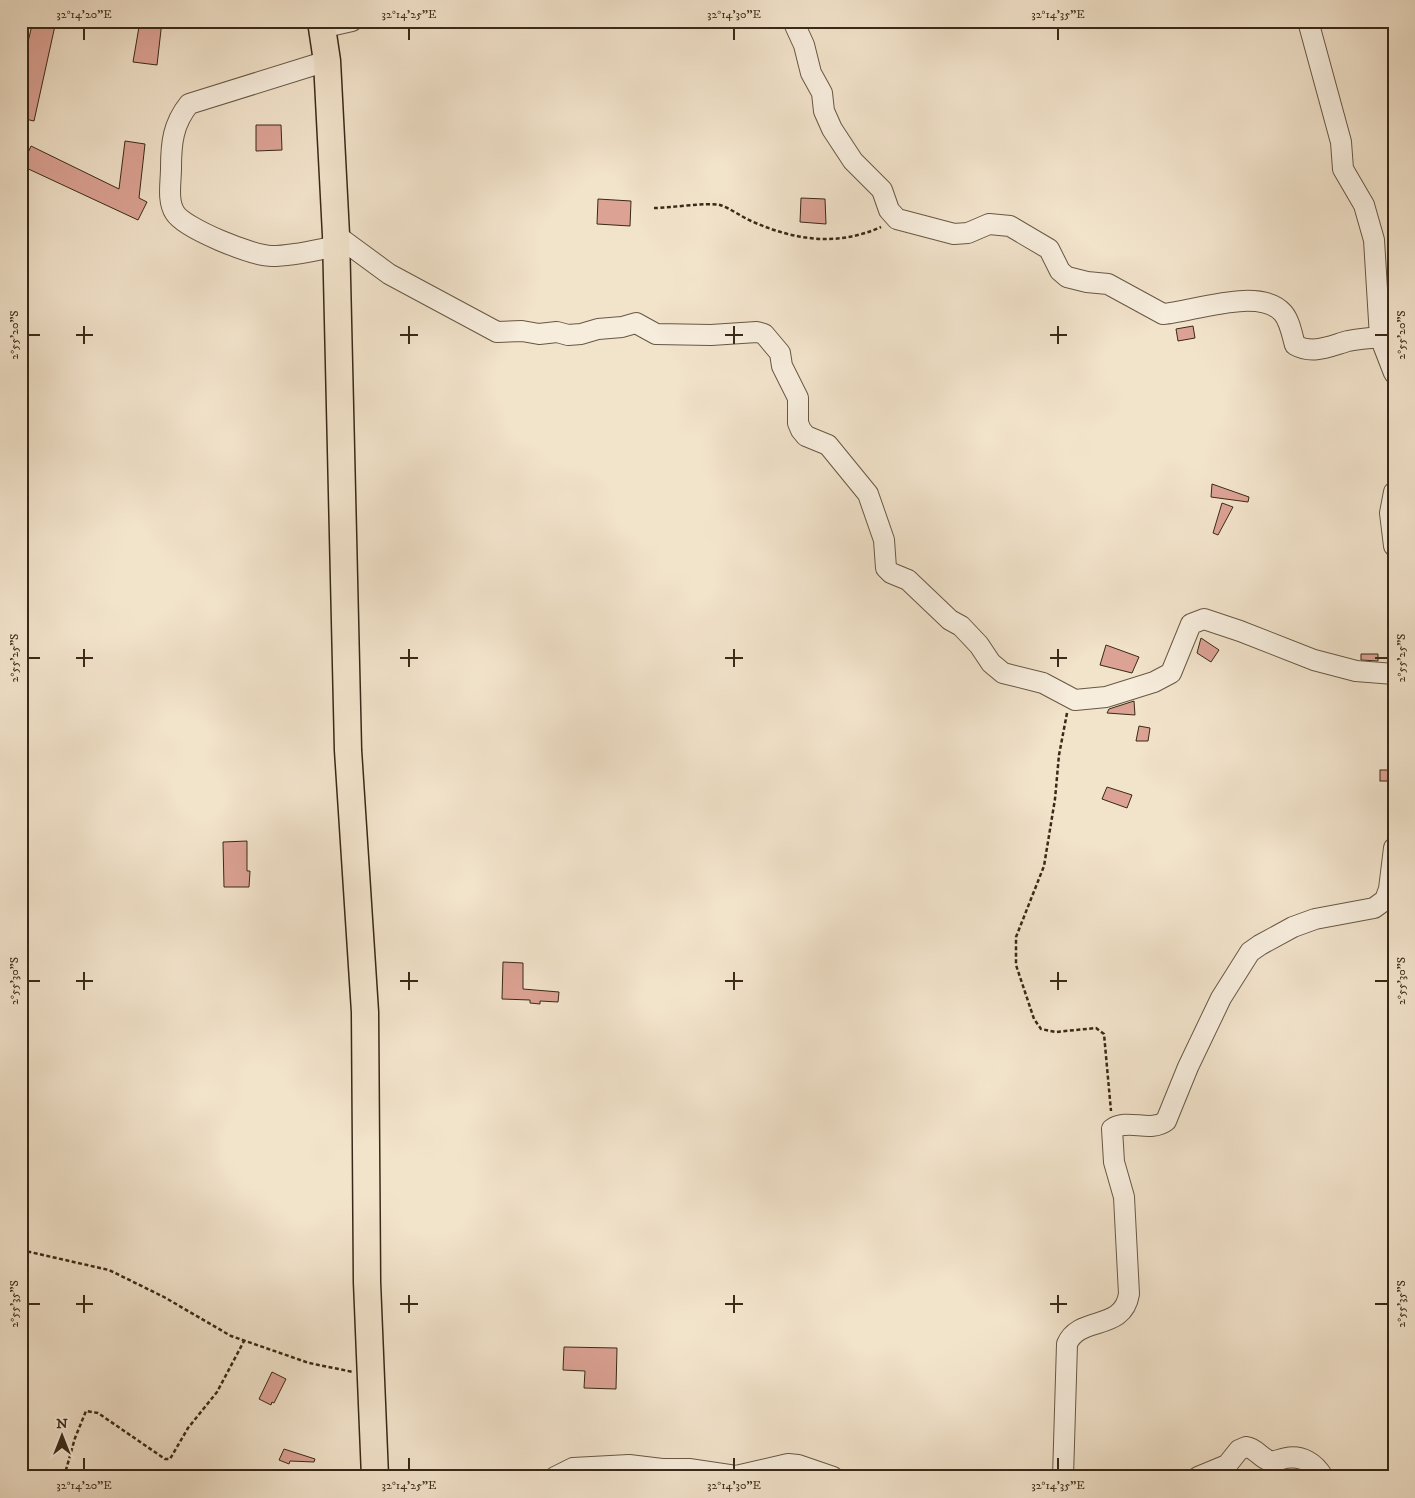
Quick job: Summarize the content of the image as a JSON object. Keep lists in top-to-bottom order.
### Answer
{
  "north": "top",
  "coordinates": [
    "32°14'20\"E",
    "32°14'25\"E",
    "32°14'30\"E",
    "32°14'35\"E",
    "2°55'20\"S",
    "2°55'25\"S",
    "2°55'30\"S",
    "2°55'35\"S"
  ]
}
